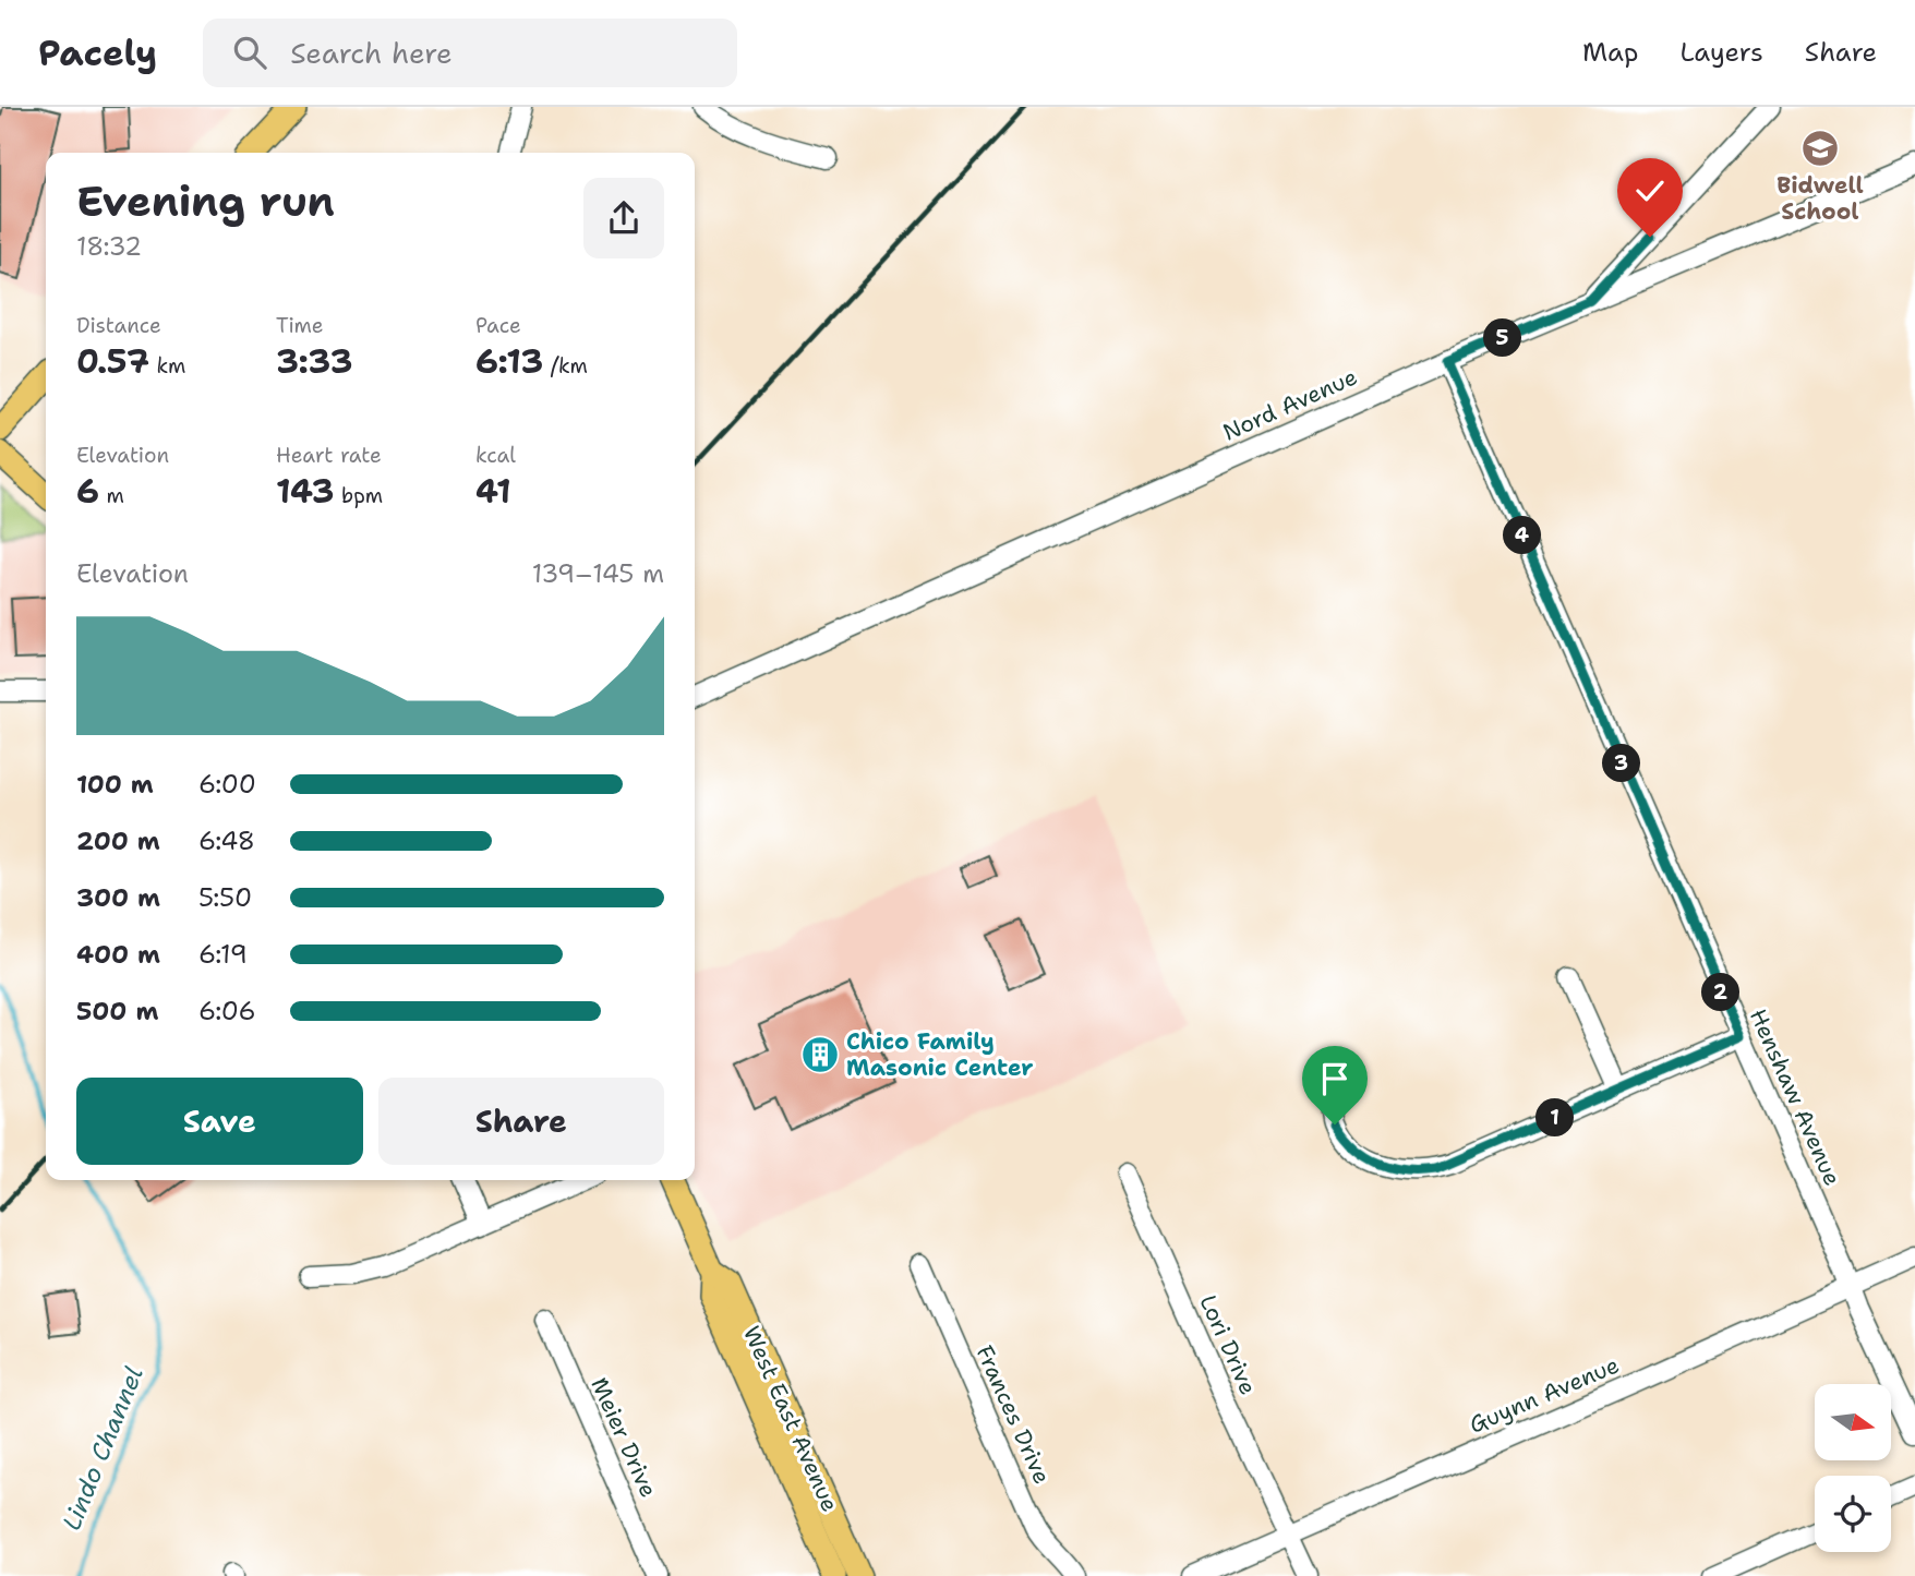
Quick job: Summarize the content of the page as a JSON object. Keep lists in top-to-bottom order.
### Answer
{
  "streets": {
    "main road": ["West East Avenue"],
    "street": [
      "Nord Avenue",
      "Henshaw Avenue",
      "Lori Drive",
      "Guynn Avenue",
      "Frances Drive",
      "Meier Drive"
    ]
  },
  "crossings": [
    ["Nord Avenue", "Henshaw Avenue"],
    ["Henshaw Avenue", "Guynn Avenue"],
    ["Lori Drive", "Guynn Avenue"]
  ],
  "water": ["Lindo Channel"],
  "places": {
    "school or university": ["Bidwell School"],
    "building": ["Chico Family Masonic Center"]
  },
  "north": "right",
  "page": {
    "header": "Pacely",
    "search": "Search here",
    "nav": ["Map", "Layers", "Share"],
    "heading": ["Evening run", "18:32"],
    "stats": [
      ["Distance", "0.57 km"],
      ["Time", "3:33"],
      ["Pace", "6:13 /km"],
      ["Elevation", "6 m"],
      ["Heart rate", "143 bpm"],
      ["kcal", "41"]
    ],
    "pins": [
      "5",
      "4",
      "3",
      "2",
      "1"
    ],
    "chart": ["Elevation", "139–145 m"],
    "list": [
      {
        "name": "100 m",
        "note": "6:00"
      },
      {
        "name": "200 m",
        "note": "6:48"
      },
      {
        "name": "300 m",
        "note": "5:50"
      },
      {
        "name": "400 m",
        "note": "6:19"
      },
      {
        "name": "500 m",
        "note": "6:06"
      }
    ],
    "buttons": ["Save", "Share"]
  }
}
